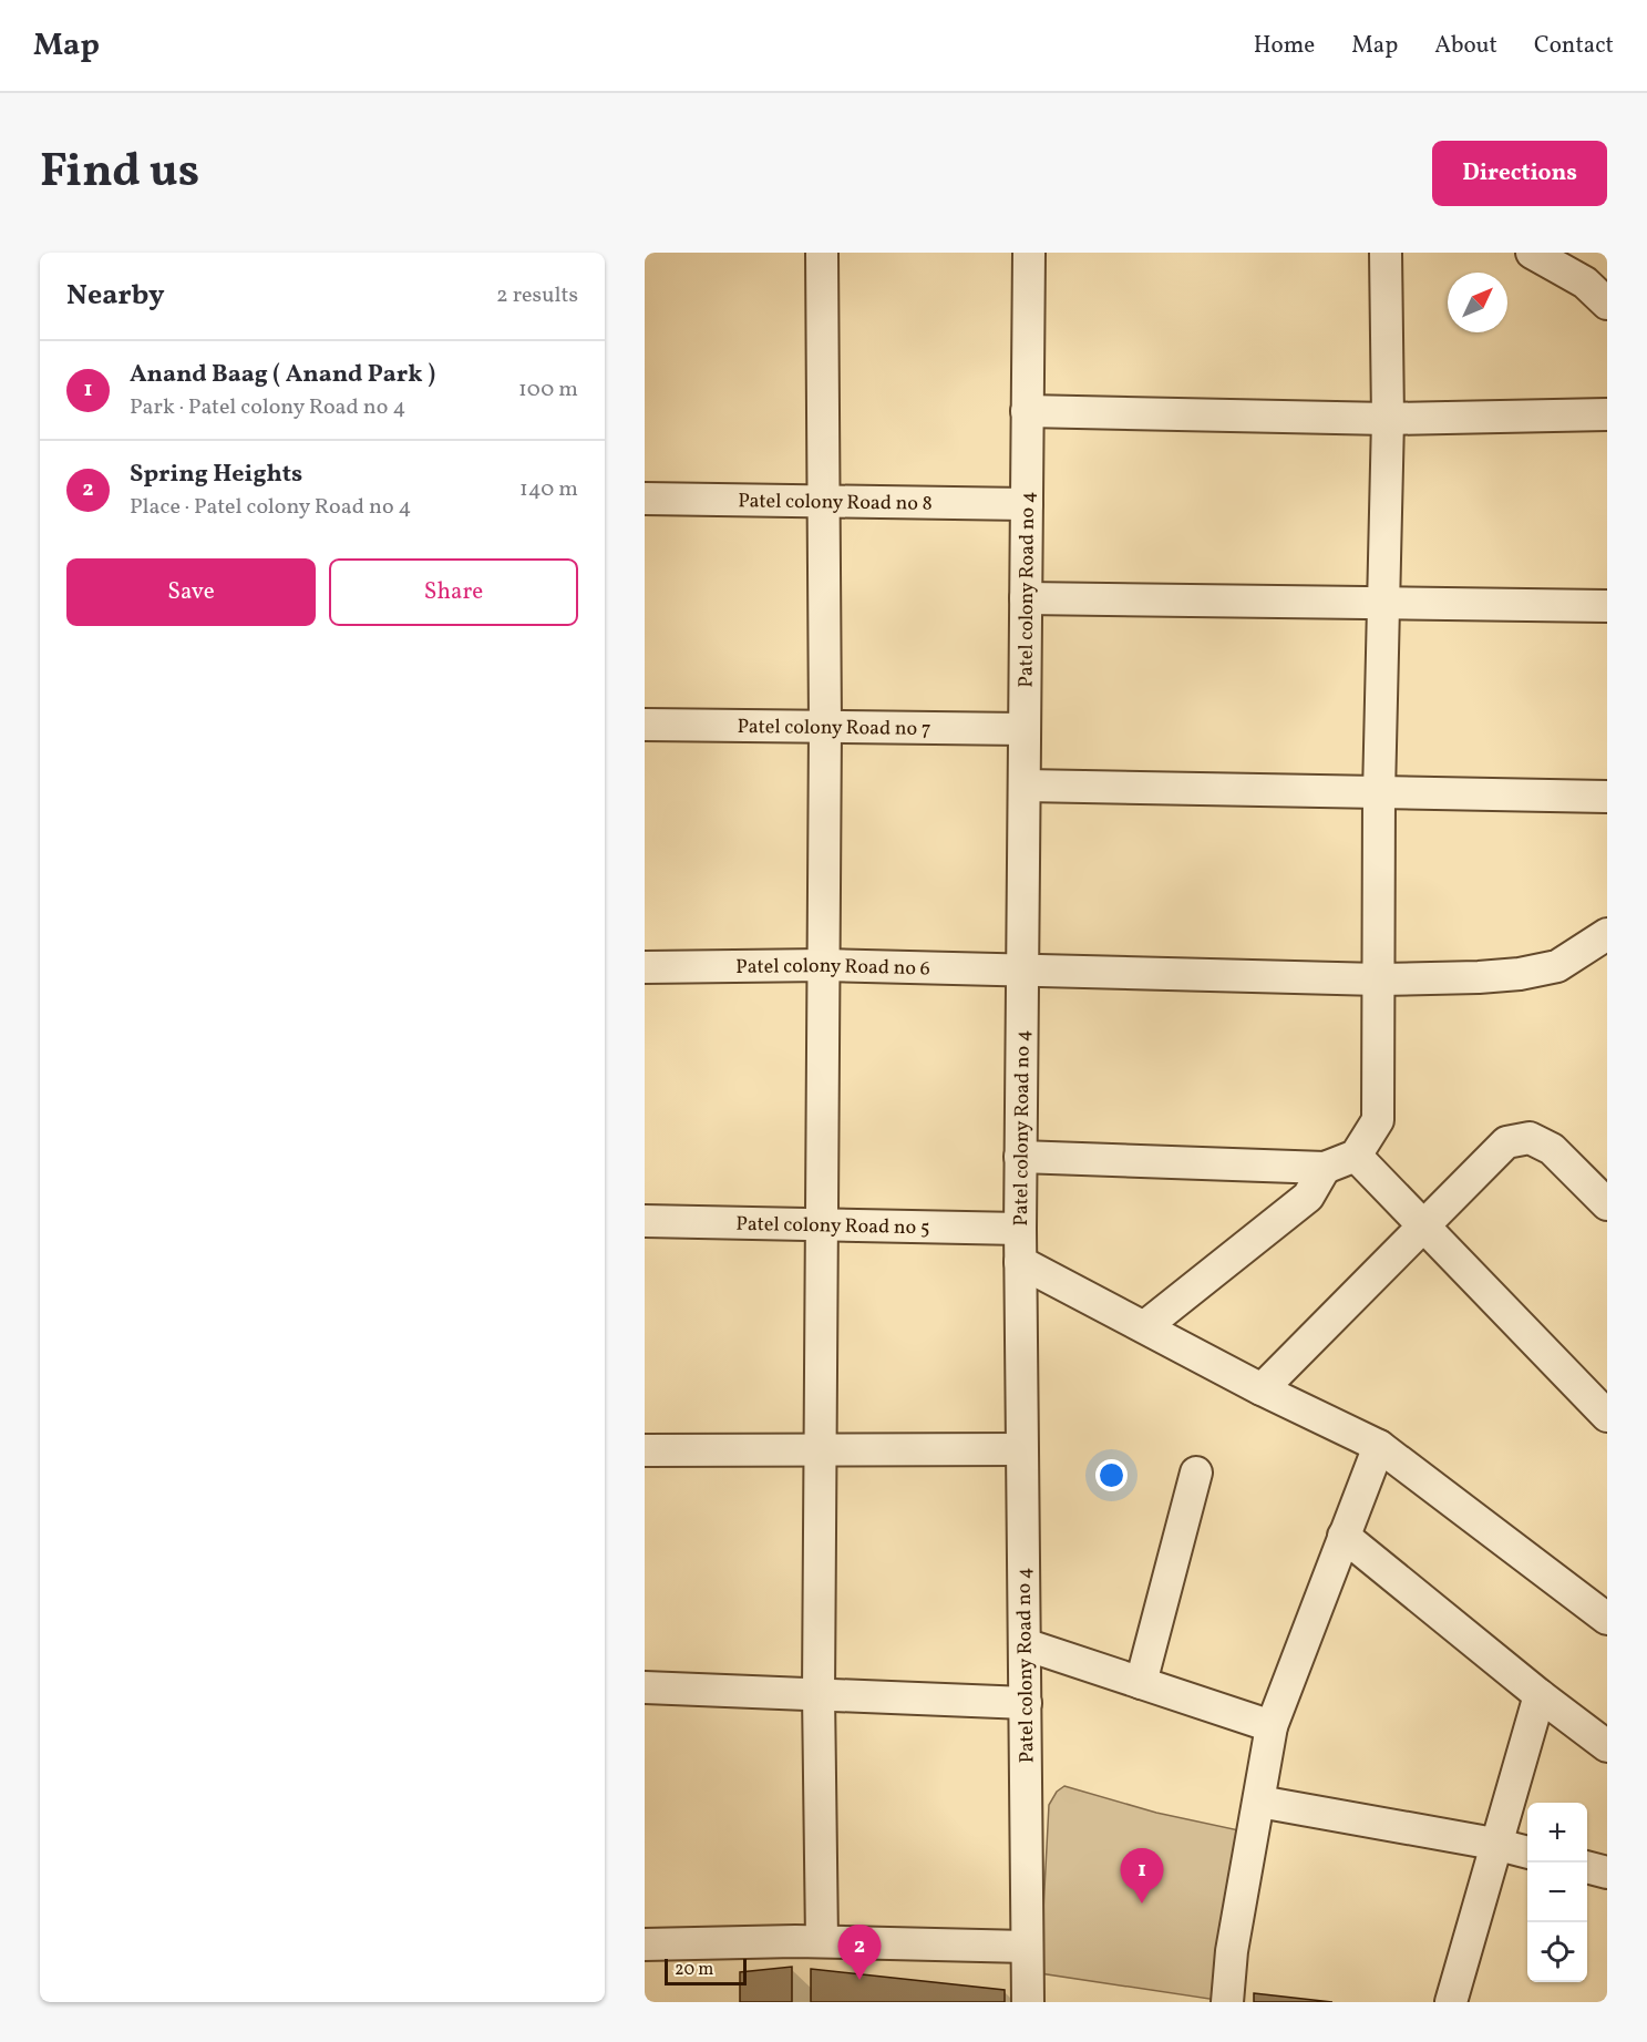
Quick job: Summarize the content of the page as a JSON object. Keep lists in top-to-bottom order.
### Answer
{
  "streets": {
    "street": [
      "Patel colony Road no 8",
      "Patel colony Road no 4",
      "Patel colony Road no 7",
      "Patel colony Road no 6",
      "Patel colony Road no 5"
    ]
  },
  "crossings": [
    ["Patel colony Road no 8", "Patel colony Road no 4"],
    ["Patel colony Road no 4", "Patel colony Road no 7"],
    ["Patel colony Road no 4", "Patel colony Road no 6"],
    ["Patel colony Road no 4", "Patel colony Road no 5"]
  ],
  "scale_bar": "20 m",
  "north": "top right",
  "page": {
    "header": "Map",
    "nav": [
      "Home",
      "Map",
      "About",
      "Contact"
    ],
    "title": "Find us",
    "buttons": [
      "Directions",
      ["Save", "Share"]
    ],
    "heading": ["Nearby", "2 results"],
    "list": [
      {
        "mark": "1",
        "name": "Anand Baag ( Anand Park )",
        "note": "Park · Patel colony Road no 4",
        "value": "100 m"
      },
      {
        "mark": "2",
        "name": "Spring Heights",
        "note": "Place · Patel colony Road no 4",
        "value": "140 m"
      }
    ],
    "map_buttons": ["+", "−"],
    "pins": ["1", "2"],
    "scale": "20 m"
  }
}
